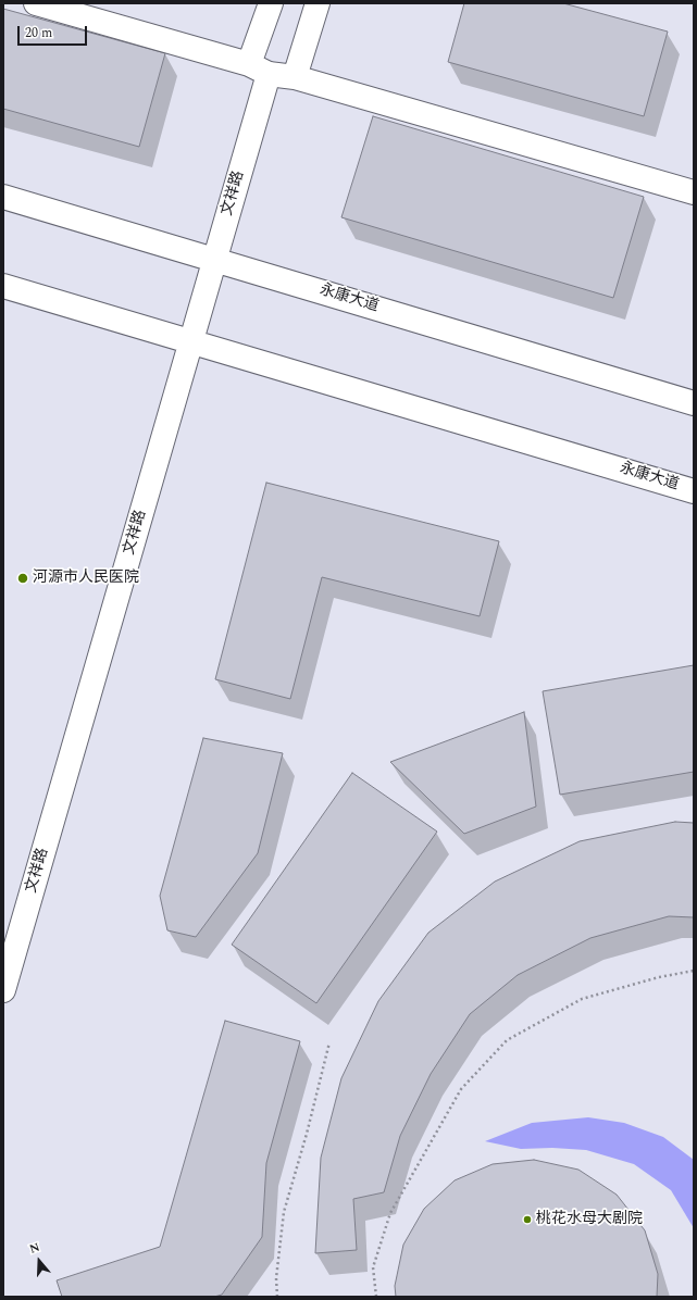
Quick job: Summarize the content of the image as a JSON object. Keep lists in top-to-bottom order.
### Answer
{
  "streets": {
    "street": ["文祥路", "永康大道"]
  },
  "crossings": [
    ["文祥路", "永康大道"]
  ],
  "places": ["河源市人民医院", "桃花水母大剧院"],
  "scale_bar": "20 m",
  "north": "top"
}
